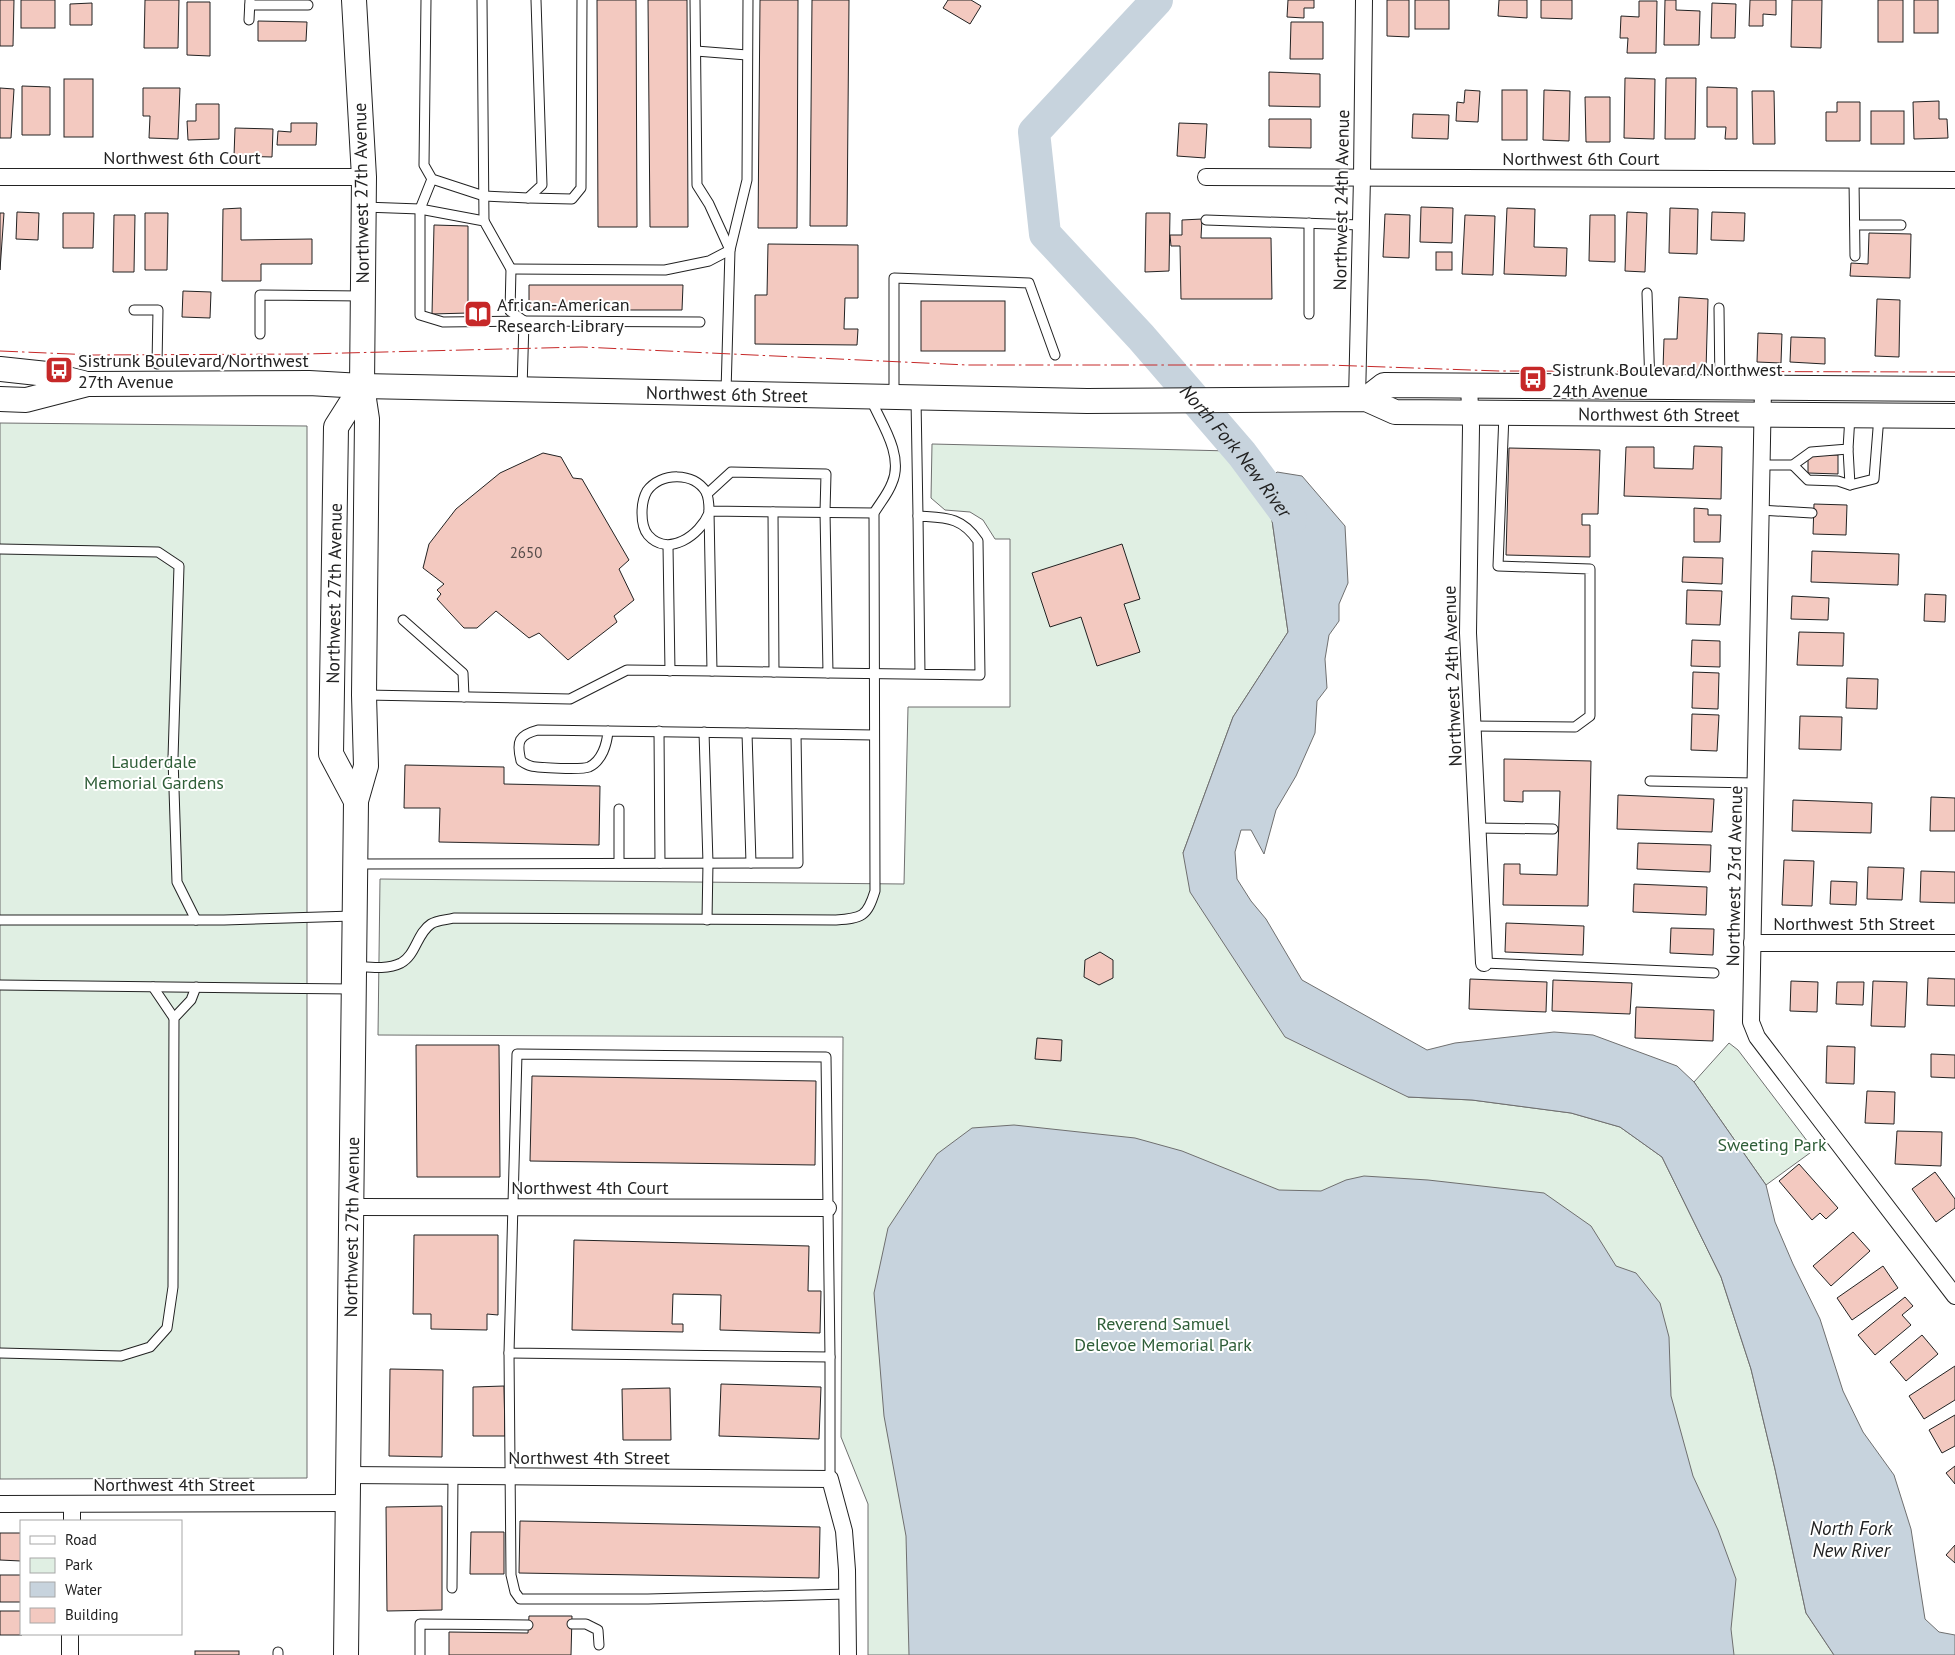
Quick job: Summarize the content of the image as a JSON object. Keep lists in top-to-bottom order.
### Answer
{
  "streets": {
    "street": [
      "Northwest 6th Court",
      "Northwest 27th Avenue",
      "Northwest 24th Avenue",
      "Northwest 6th Street",
      "Northwest 23rd Avenue",
      "Northwest 5th Street",
      "Northwest 4th Court",
      "Northwest 4th Street"
    ]
  },
  "crossings": [
    ["Northwest 6th Court", "Northwest 27th Avenue"],
    ["Northwest 6th Court", "Northwest 24th Avenue"],
    ["Northwest 27th Avenue", "Northwest 6th Street"],
    ["Northwest 27th Avenue", "Northwest 4th Court"],
    ["Northwest 27th Avenue", "Northwest 4th Street"],
    ["Northwest 24th Avenue", "Northwest 6th Street"],
    ["Northwest 6th Street", "Northwest 23rd Avenue"],
    ["Northwest 23rd Avenue", "Northwest 5th Street"]
  ],
  "water": ["North Fork New River"],
  "parks": ["Lauderdale Memorial Gardens", "Sweeting Park", "Reverend Samuel Delevoe Memorial Park"],
  "places": {
    "library": ["African-American Research Library"],
    "bus stop": ["Sistrunk Boulevard/Northwest 27th Avenue", "Sistrunk Boulevard/Northwest 24th Avenue"]
  },
  "house_numbers": ["2650"],
  "legend": [
    "Road",
    "Park",
    "Water",
    "Building"
  ]
}
